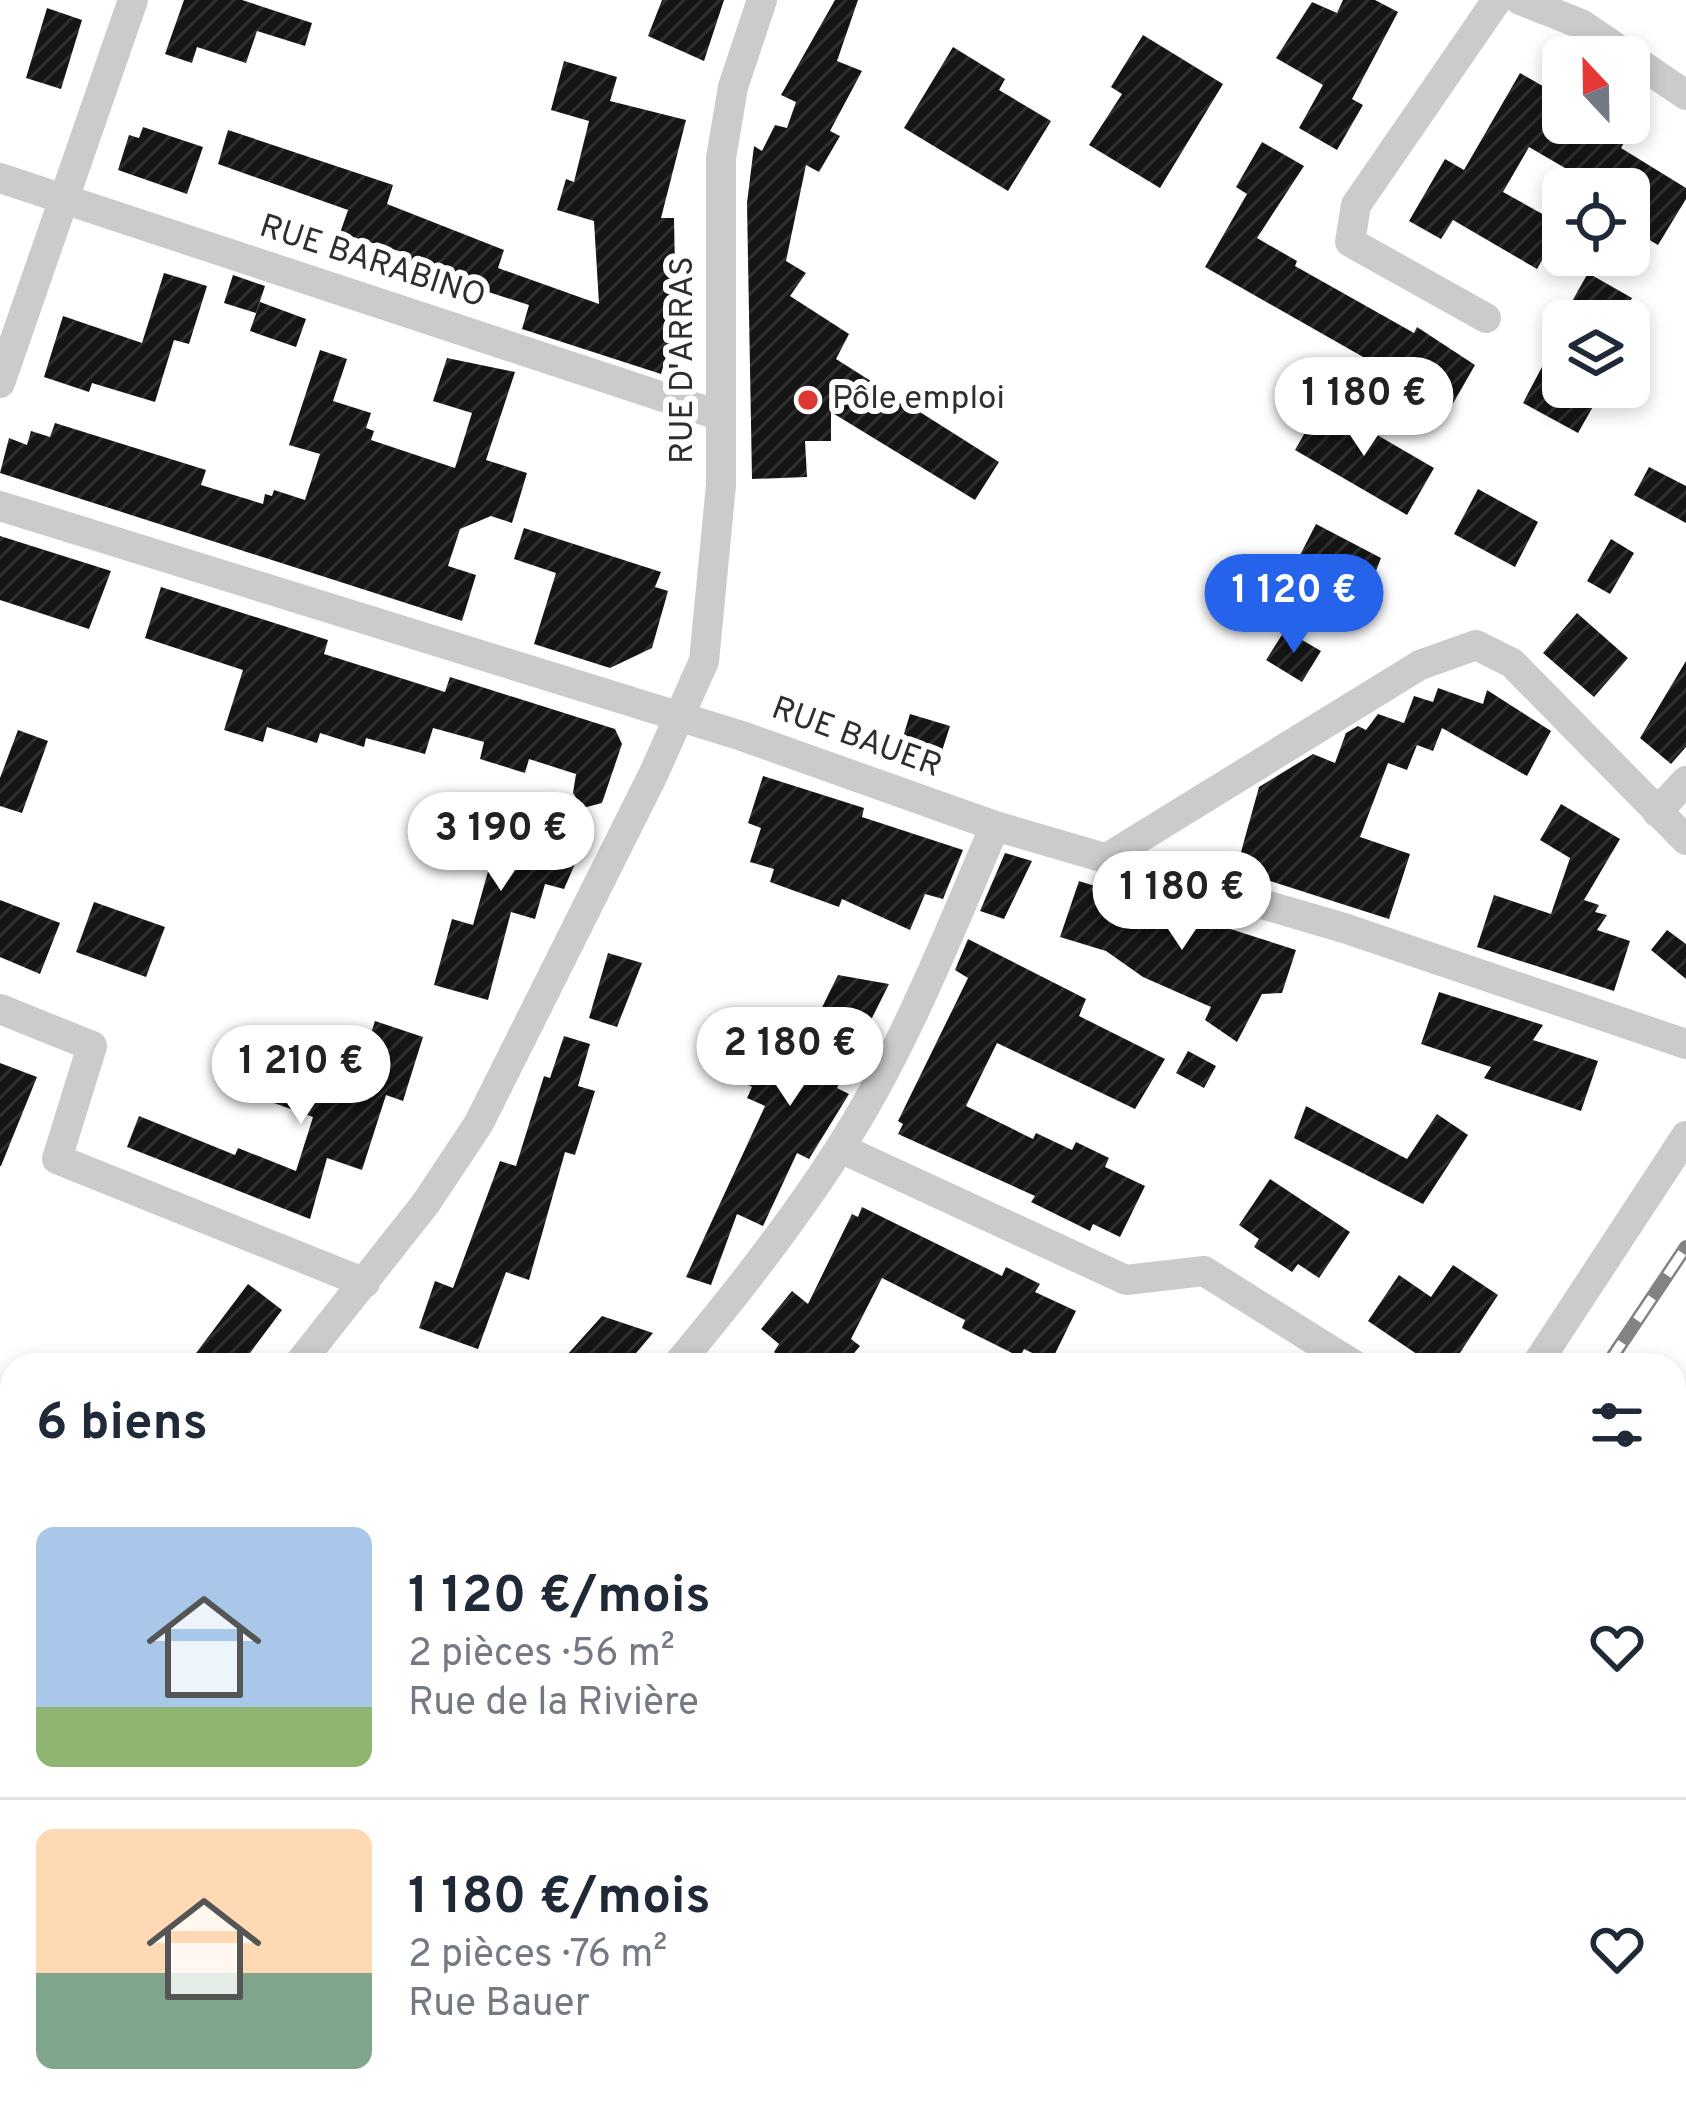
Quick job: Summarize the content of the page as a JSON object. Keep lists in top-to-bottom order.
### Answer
{
  "streets": {
    "street": ["RUE BARABINO", "RUE D'ARRAS", "RUE BAUER"]
  },
  "crossings": [
    ["RUE BARABINO", "RUE D'ARRAS"],
    ["RUE D'ARRAS", "RUE BAUER"]
  ],
  "places": ["Pôle emploi"],
  "north": "top",
  "page": {
    "price": [
      "1 180 €",
      "1 120 €",
      "3 190 €",
      "1 180 €",
      "2 180 €",
      "1 210 €"
    ],
    "heading": "6 biens",
    "list": [
      {
        "name": "1 120 €/mois",
        "note": "2 pièces · 56 m² · Rue de la Rivière"
      },
      {
        "name": "1 180 €/mois",
        "note": "2 pièces · 76 m² · Rue Bauer"
      }
    ]
  }
}
